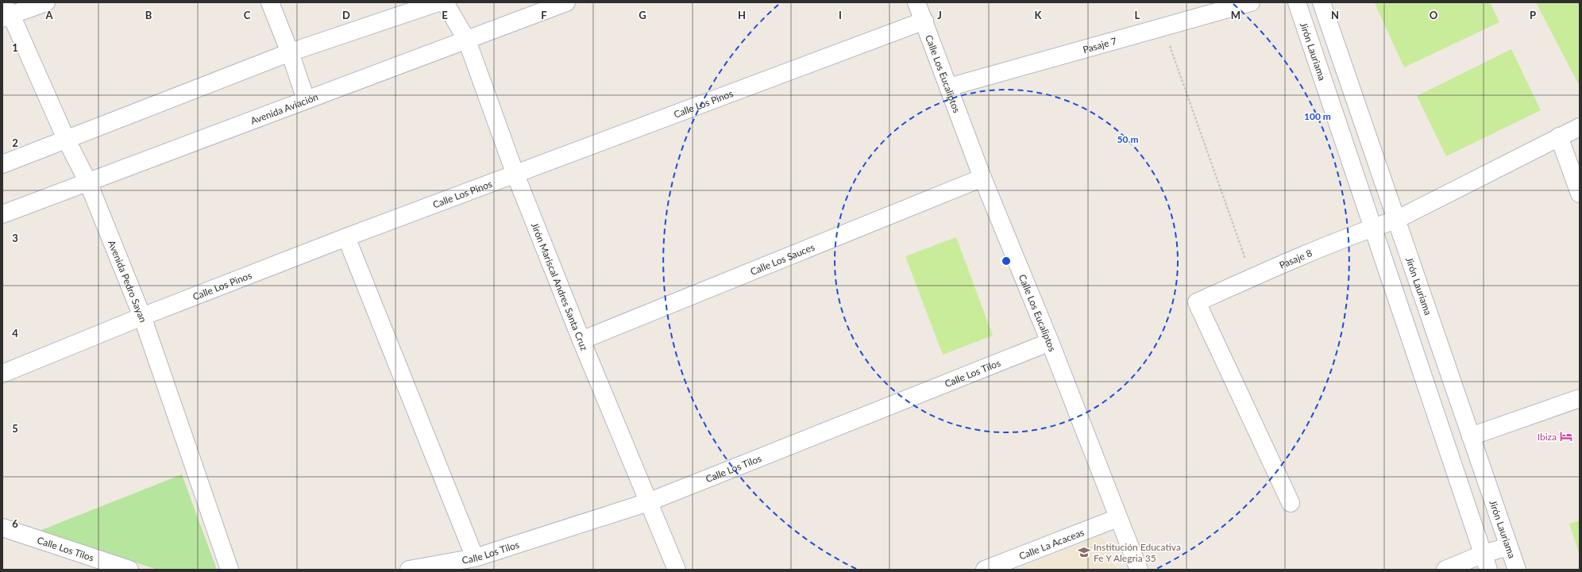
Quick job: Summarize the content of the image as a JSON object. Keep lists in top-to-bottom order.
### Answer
{
  "streets": {
    "street": [
      "Pasaje 7",
      "Jirón Lauriama",
      "Calle Los Eucaliptos",
      "Calle Los Pinos",
      "Avenida Aviación",
      "Calle Los Sauces",
      "Pasaje 8",
      "Avenida Pedro Sayan",
      "Jirón Mariscal Andres Santa Cruz",
      "Calle Los Tilos",
      "Calle La Acaceas"
    ]
  },
  "crossings": [
    ["Pasaje 7", "Calle Los Eucaliptos"],
    ["Jirón Lauriama", "Pasaje 8"],
    ["Calle Los Eucaliptos", "Calle Los Pinos"],
    ["Calle Los Eucaliptos", "Calle Los Sauces"],
    ["Calle Los Eucaliptos", "Calle Los Tilos"],
    ["Calle Los Eucaliptos", "Calle La Acaceas"],
    ["Calle Los Pinos", "Avenida Pedro Sayan"],
    ["Calle Los Pinos", "Jirón Mariscal Andres Santa Cruz"],
    ["Avenida Aviación", "Avenida Pedro Sayan"],
    ["Avenida Aviación", "Jirón Mariscal Andres Santa Cruz"],
    ["Calle Los Sauces", "Jirón Mariscal Andres Santa Cruz"],
    ["Jirón Mariscal Andres Santa Cruz", "Calle Los Tilos"]
  ],
  "places": {
    "hotel": ["Ibiza"],
    "school or university": ["Institución Educativa Fe Y Alegria 35"]
  },
  "grid": {
    "columns": [
      "A",
      "B",
      "C",
      "D",
      "E",
      "F",
      "G",
      "H",
      "I",
      "J",
      "K",
      "L",
      "M",
      "N",
      "O",
      "P"
    ],
    "rows": [
      "1",
      "2",
      "3",
      "4",
      "5",
      "6"
    ]
  },
  "rings": ["100 m", "50 m"]
}
